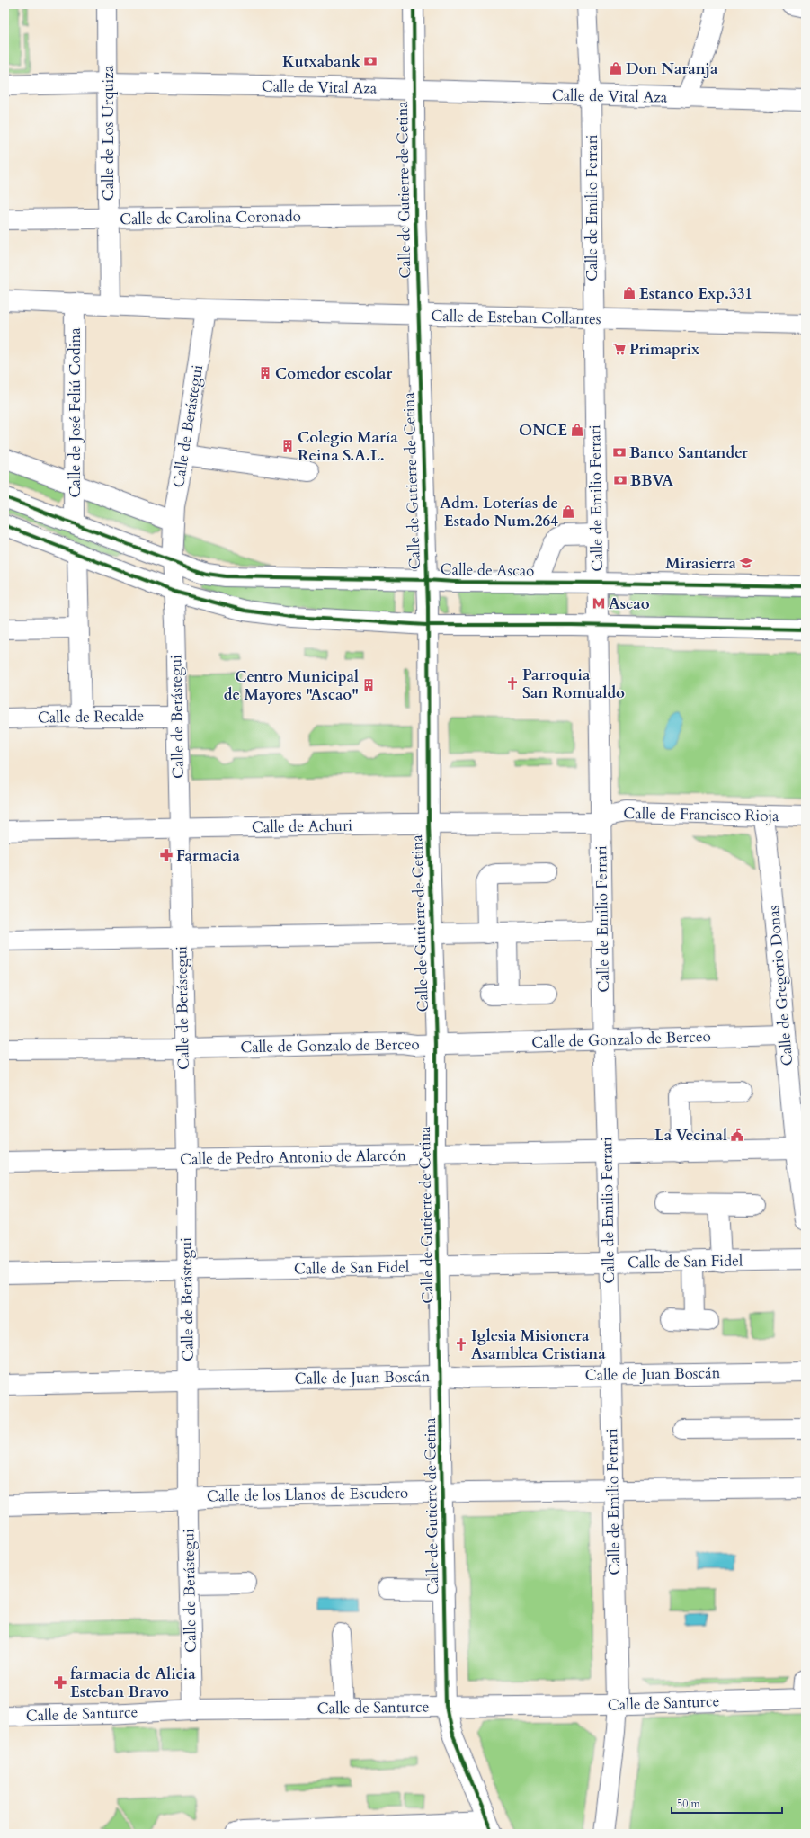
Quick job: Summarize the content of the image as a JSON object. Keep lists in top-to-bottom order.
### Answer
{
  "streets": {
    "street": [
      "Calle de Vital Aza",
      "Calle de Los Urquiza",
      "Calle de Gutierre de Cetina",
      "Calle de Emilio Ferrari",
      "Calle de Carolina Coronado",
      "Calle de Esteban Collantes",
      "Calle de José Feliú Codina",
      "Calle de Berástegui",
      "Calle de Ascao",
      "Calle de Recalde",
      "Calle de Francisco Rioja",
      "Calle de Achuri",
      "Calle de Gregorio Donas",
      "Calle de Gonzalo de Berceo",
      "Calle de Pedro Antonio de Alarcón",
      "Calle de San Fidel",
      "Calle de Juan Boscán",
      "Calle de los Llanos de Escudero",
      "Calle de Santurce"
    ]
  },
  "crossings": [
    ["Calle de Vital Aza", "Calle de Los Urquiza"],
    ["Calle de Vital Aza", "Calle de Gutierre de Cetina"],
    ["Calle de Vital Aza", "Calle de Emilio Ferrari"],
    ["Calle de Los Urquiza", "Calle de Carolina Coronado"],
    ["Calle de Los Urquiza", "Calle de Esteban Collantes"],
    ["Calle de Gutierre de Cetina", "Calle de Carolina Coronado"],
    ["Calle de Gutierre de Cetina", "Calle de Esteban Collantes"],
    ["Calle de Gutierre de Cetina", "Calle de Ascao"],
    ["Calle de Gutierre de Cetina", "Calle de Achuri"],
    ["Calle de Gutierre de Cetina", "Calle de Gonzalo de Berceo"],
    ["Calle de Gutierre de Cetina", "Calle de Pedro Antonio de Alarcón"],
    ["Calle de Gutierre de Cetina", "Calle de San Fidel"],
    ["Calle de Gutierre de Cetina", "Calle de Juan Boscán"],
    ["Calle de Gutierre de Cetina", "Calle de los Llanos de Escudero"],
    ["Calle de Gutierre de Cetina", "Calle de Santurce"],
    ["Calle de Emilio Ferrari", "Calle de Esteban Collantes"],
    ["Calle de Emilio Ferrari", "Calle de Ascao"],
    ["Calle de Emilio Ferrari", "Calle de Francisco Rioja"],
    ["Calle de Emilio Ferrari", "Calle de Achuri"],
    ["Calle de Emilio Ferrari", "Calle de Gonzalo de Berceo"],
    ["Calle de Emilio Ferrari", "Calle de Pedro Antonio de Alarcón"],
    ["Calle de Emilio Ferrari", "Calle de San Fidel"],
    ["Calle de Emilio Ferrari", "Calle de Juan Boscán"],
    ["Calle de Emilio Ferrari", "Calle de los Llanos de Escudero"],
    ["Calle de Emilio Ferrari", "Calle de Santurce"],
    ["Calle de Esteban Collantes", "Calle de José Feliú Codina"],
    ["Calle de Esteban Collantes", "Calle de Berástegui"],
    ["Calle de José Feliú Codina", "Calle de Ascao"],
    ["Calle de Berástegui", "Calle de Ascao"],
    ["Calle de Berástegui", "Calle de Recalde"],
    ["Calle de Berástegui", "Calle de Achuri"],
    ["Calle de Berástegui", "Calle de Gonzalo de Berceo"],
    ["Calle de Berástegui", "Calle de Pedro Antonio de Alarcón"],
    ["Calle de Berástegui", "Calle de San Fidel"],
    ["Calle de Berástegui", "Calle de Juan Boscán"],
    ["Calle de Berástegui", "Calle de los Llanos de Escudero"],
    ["Calle de Berástegui", "Calle de Santurce"],
    ["Calle de Francisco Rioja", "Calle de Achuri"],
    ["Calle de Francisco Rioja", "Calle de Gregorio Donas"],
    ["Calle de Gregorio Donas", "Calle de Gonzalo de Berceo"],
    ["Calle de Gregorio Donas", "Calle de Pedro Antonio de Alarcón"]
  ],
  "places": {
    "bank": ["Kutxabank", "Banco Santander", "BBVA"],
    "shop": [
      "Don Naranja",
      "Estanco Exp.331",
      "ONCE",
      "Adm. Loterías de Estado Num.264"
    ],
    "supermarket": ["Primaprix"],
    "building": ["Comedor escolar", "Colegio María Reina S.A.L.", "Centro Municipal de Mayores \"Ascao\""],
    "school or university": ["Mirasierra"],
    "metro station": ["Ascao"],
    "church": ["Parroquia San Romualdo", "Iglesia Misionera Asamblea Cristiana"],
    "pharmacy": ["Farmacia", "farmacia de Alicia Esteban Bravo"],
    "public building": ["La Vecinal"]
  },
  "scale_bar": "50 m"
}
